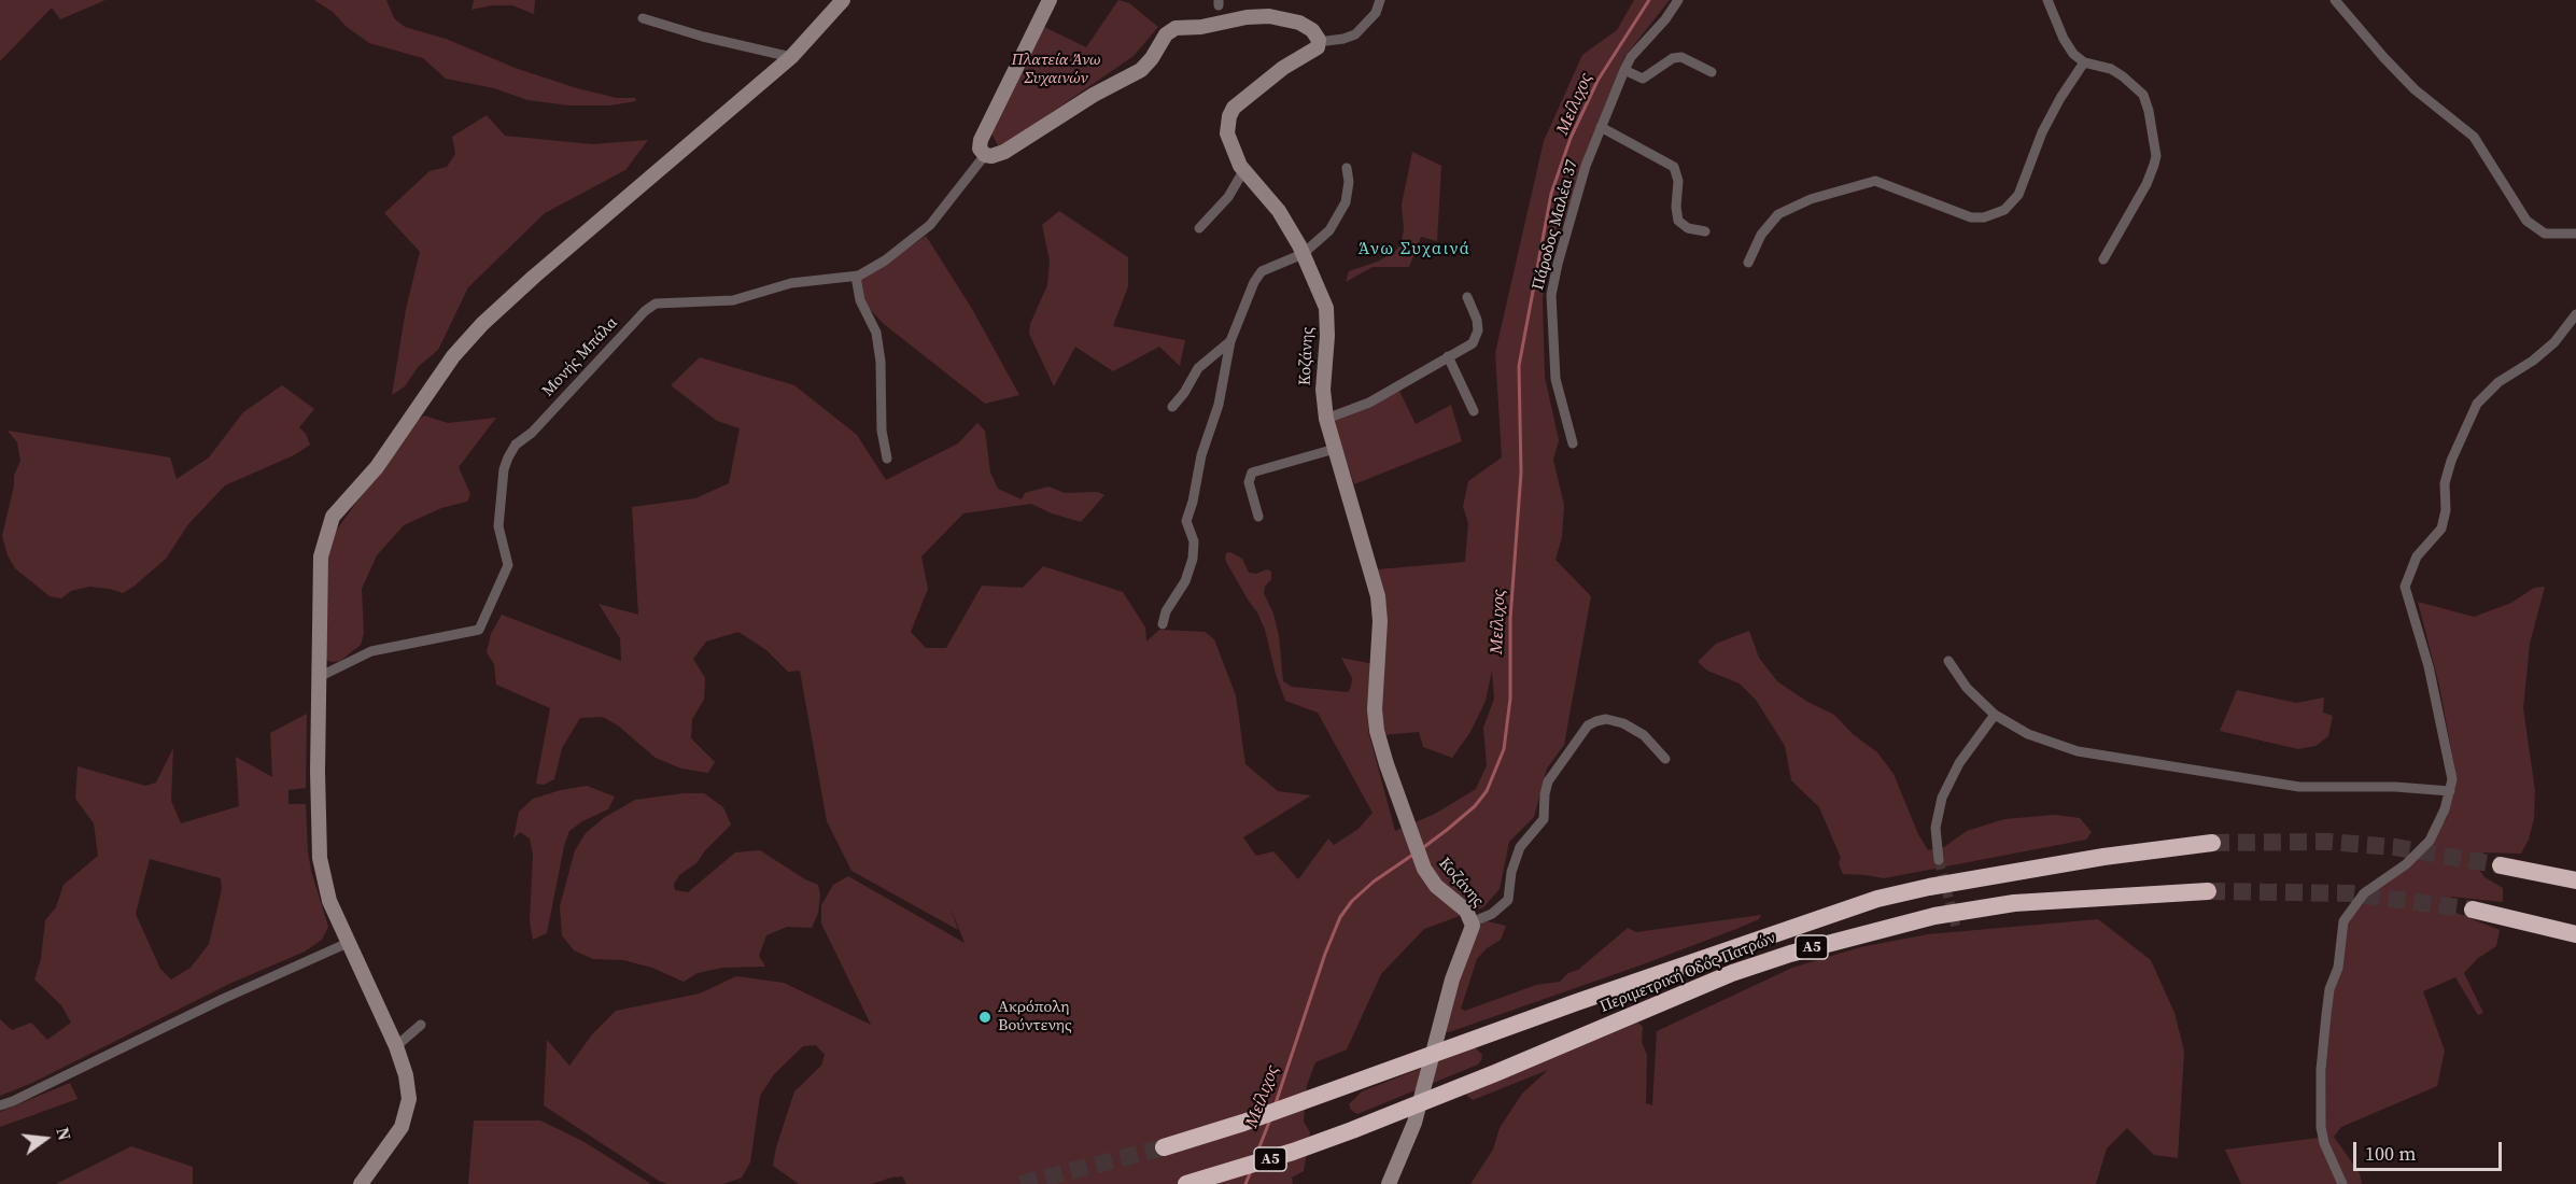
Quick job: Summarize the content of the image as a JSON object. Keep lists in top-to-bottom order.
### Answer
{
  "streets": {
    "highway": ["Α5", "Περιμετρική Οδός Πατρών"],
    "street": ["Πάροδος Μαλέα 37", "Κοζάνης", "Μονής Μπάλα"]
  },
  "districts": ["Άνω Συχαινά"],
  "water": ["Μείλιχος"],
  "parks": ["Πλατεία Άνω Συχαινών"],
  "places": ["Ακρόπολη Βούντενης"],
  "scale_bar": "100 m",
  "north": "right"
}
